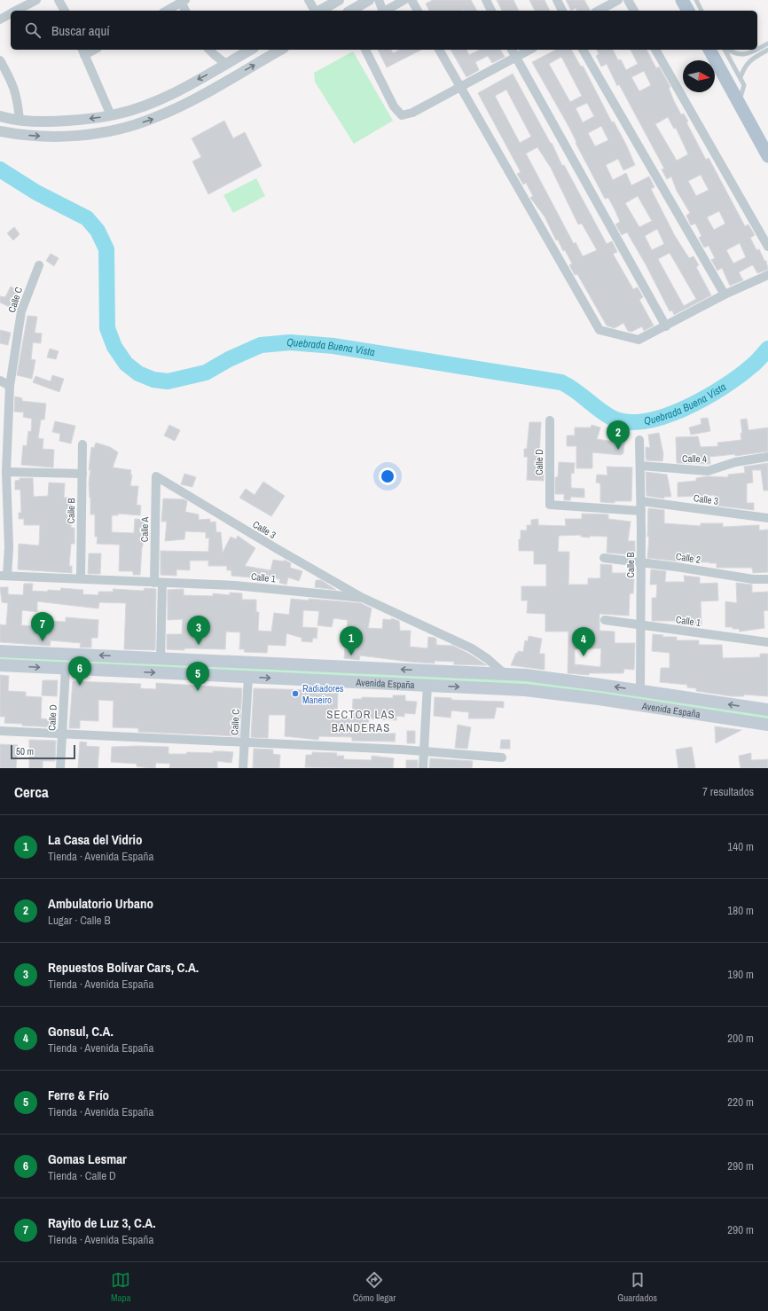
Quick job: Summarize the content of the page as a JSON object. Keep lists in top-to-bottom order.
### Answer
{
  "streets": {
    "main road": ["Avenida España"],
    "street": [
      "Calle C",
      "Calle 4",
      "Calle D",
      "Calle 3",
      "Calle B",
      "Calle A",
      "Calle 2",
      "Calle 1"
    ]
  },
  "crossings": [
    ["Calle C", "Calle 1"],
    ["Calle C", "Avenida España"],
    ["Calle 4", "Calle B"],
    ["Calle D", "Calle B"],
    ["Calle D", "Avenida España"],
    ["Calle 3", "Calle B"],
    ["Calle 3", "Calle A"],
    ["Calle 3", "Calle 1"],
    ["Calle B", "Calle 2"],
    ["Calle B", "Calle 1"],
    ["Calle B", "Avenida España"],
    ["Calle A", "Calle 1"],
    ["Calle A", "Avenida España"],
    ["Calle 1", "Avenida España"]
  ],
  "districts": ["SECTOR LAS BANDERAS"],
  "water": ["Quebrada Buena Vista"],
  "places": ["Radiadores Maneiro"],
  "scale_bar": "50 m",
  "north": "right",
  "page": {
    "search": "Buscar aquí",
    "pins": [
      "2",
      "7",
      "3",
      "1",
      "4",
      "6",
      "5"
    ],
    "scale": "50 m",
    "heading": ["Cerca", "7 resultados"],
    "list": [
      {
        "mark": "1",
        "name": "La Casa del Vidrio",
        "note": "Tienda · Avenida España",
        "value": "140 m"
      },
      {
        "mark": "2",
        "name": "Ambulatorio Urbano",
        "note": "Lugar · Calle B",
        "value": "180 m"
      },
      {
        "mark": "3",
        "name": "Repuestos Bolívar Cars, C.A.",
        "note": "Tienda · Avenida España",
        "value": "190 m"
      },
      {
        "mark": "4",
        "name": "Gonsul, C.A.",
        "note": "Tienda · Avenida España",
        "value": "200 m"
      },
      {
        "mark": "5",
        "name": "Ferre & Frío",
        "note": "Tienda · Avenida España",
        "value": "220 m"
      },
      {
        "mark": "6",
        "name": "Gomas Lesmar",
        "note": "Tienda · Calle D",
        "value": "290 m"
      },
      {
        "mark": "7",
        "name": "Rayito de Luz 3, C.A.",
        "note": "Tienda · Avenida España",
        "value": "290 m"
      }
    ],
    "nav": ["Mapa", "Cómo llegar", "Guardados"]
  }
}
